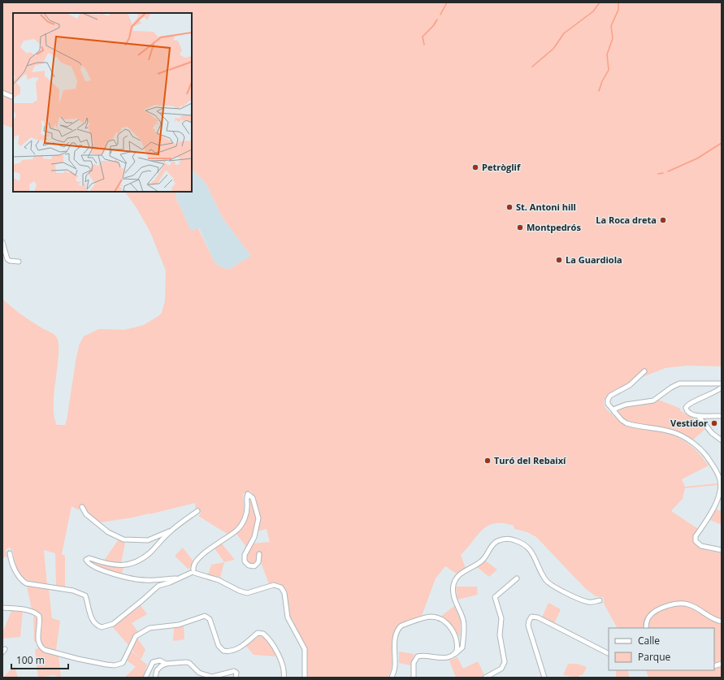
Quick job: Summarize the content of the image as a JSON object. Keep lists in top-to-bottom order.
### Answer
{
  "places": [
    "Petròglif",
    "St. Antoni hill",
    "La Roca dreta",
    "Montpedrós",
    "La Guardiola",
    "Vestidor",
    "Turó del Rebaixí"
  ],
  "legend": ["Calle", "Parque"],
  "scale_bar": "100 m"
}
